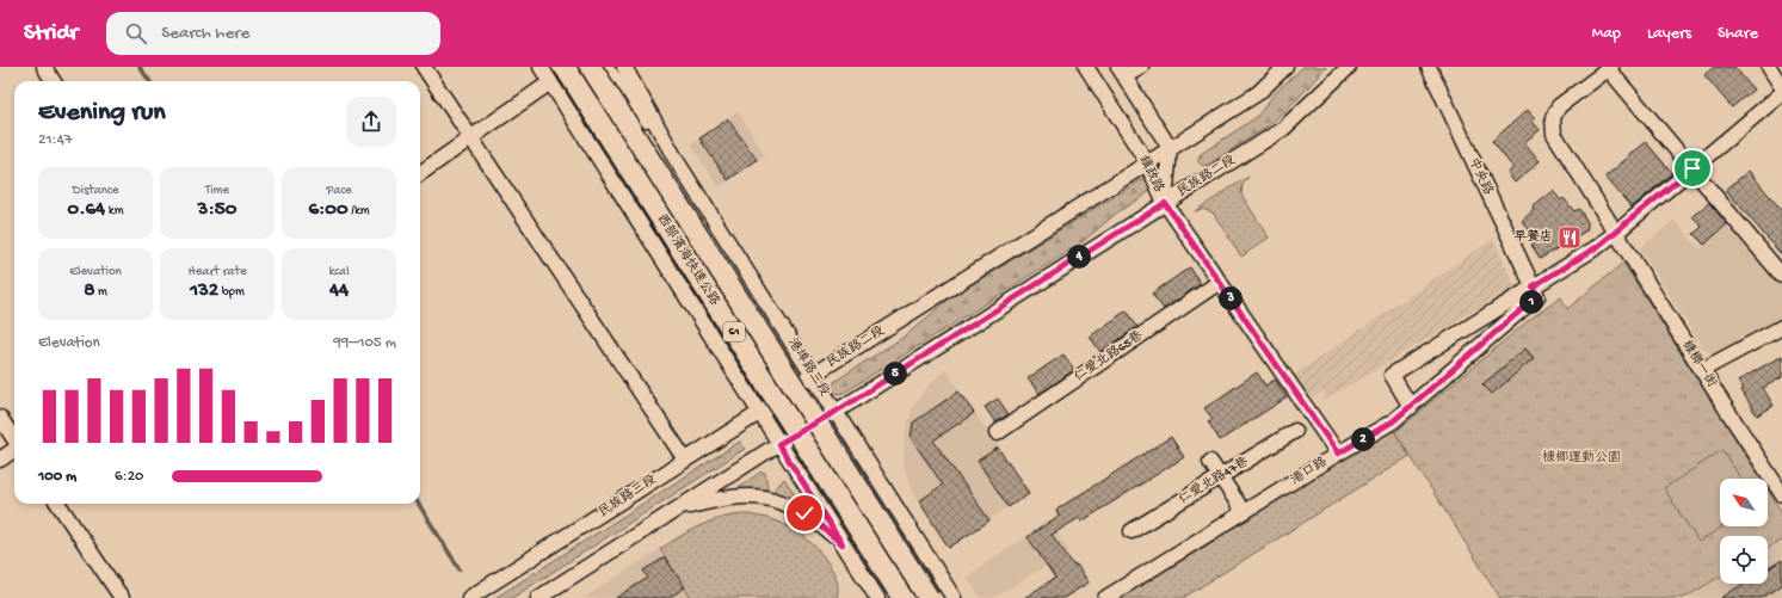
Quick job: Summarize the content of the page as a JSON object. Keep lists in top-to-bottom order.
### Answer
{
  "streets": {
    "highway": ["西部濱海快速公路", "61"],
    "street": [
      "鎮政路",
      "民族路二段",
      "中央路",
      "仁愛北路65巷",
      "槺榔一街",
      "港埠路三段",
      "港口路",
      "仁愛北路47巷",
      "民族路三段"
    ]
  },
  "crossings": [
    ["鎮政路", "民族路二段"],
    ["民族路二段", "港埠路三段"],
    ["民族路二段", "民族路三段"],
    ["中央路", "港口路"]
  ],
  "parks": ["槺榔運動公園"],
  "places": {
    "restaurant": ["早餐店"]
  },
  "north": "top left",
  "page": {
    "header": "Stridr",
    "search": "Search here",
    "nav": ["Map", "Layers", "Share"],
    "heading": ["Evening run", "21:47"],
    "stats": [
      ["Distance", "0.64 km"],
      ["Time", "3:50"],
      ["Pace", "6:00 /km"],
      ["Elevation", "8 m"],
      ["Heart rate", "132 bpm"],
      ["kcal", "44"]
    ],
    "pins": [
      "4",
      "3",
      "1",
      "5",
      "2"
    ],
    "chart": ["Elevation", "99–105 m"],
    "list": [
      {
        "name": "100 m",
        "note": "6:20"
      }
    ]
  }
}
